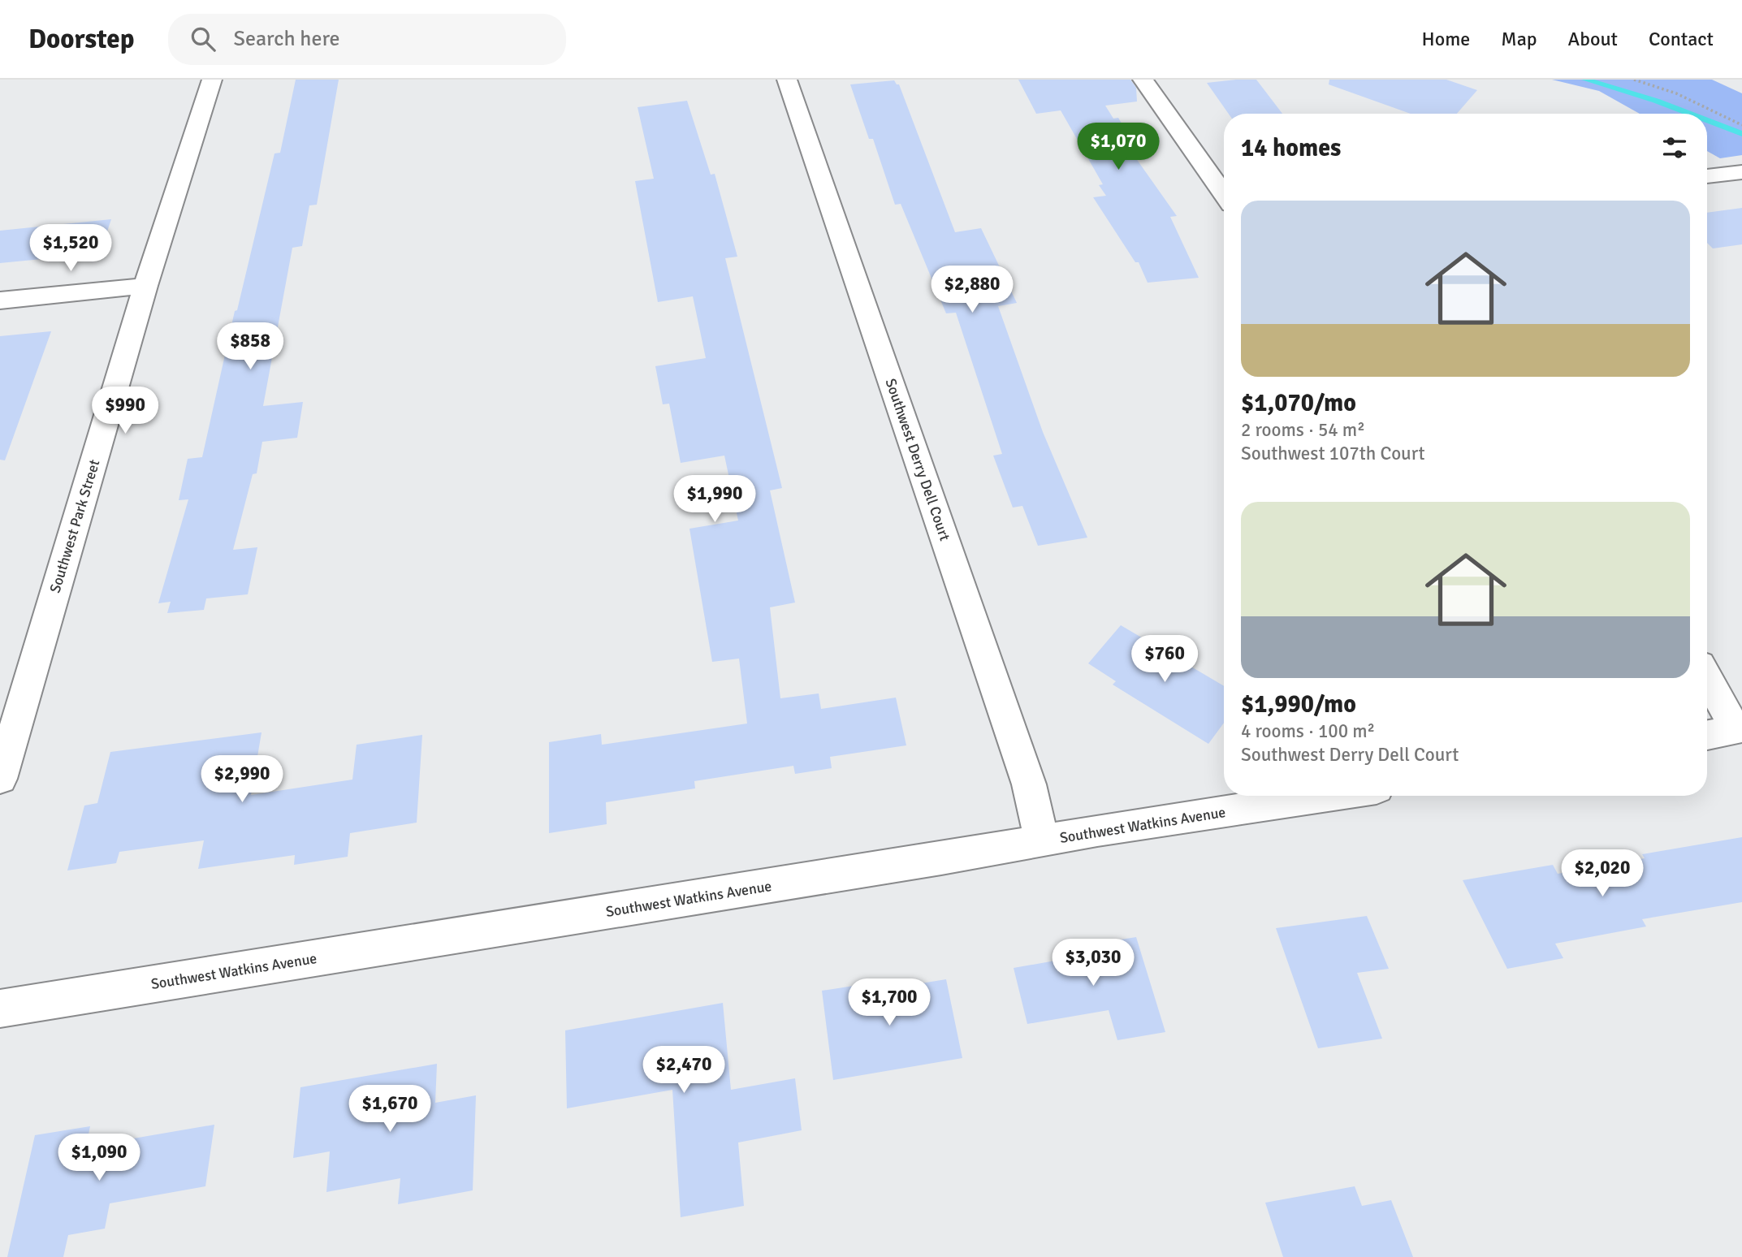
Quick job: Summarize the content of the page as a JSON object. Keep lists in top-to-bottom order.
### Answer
{
  "streets": {
    "street": ["Southwest Derry Dell Court", "Southwest Park Street", "Southwest Watkins Avenue"]
  },
  "crossings": [
    ["Southwest Derry Dell Court", "Southwest Watkins Avenue"]
  ],
  "page": {
    "header": "Doorstep",
    "search": "Search here",
    "nav": [
      "Home",
      "Map",
      "About",
      "Contact"
    ],
    "heading": "14 homes",
    "price": [
      "$1,070",
      "$1,520",
      "$2,880",
      "$858",
      "$990",
      "$1,990",
      "$760",
      "$2,990",
      "$2,020",
      "$3,030",
      "$1,700",
      "$2,470",
      "$1,670",
      "$1,090"
    ],
    "list": [
      {
        "name": "$1,070/mo",
        "note": "2 rooms · 54 m² · Southwest 107th Court"
      },
      {
        "name": "$1,990/mo",
        "note": "4 rooms · 100 m² · Southwest Derry Dell Court"
      }
    ]
  }
}
